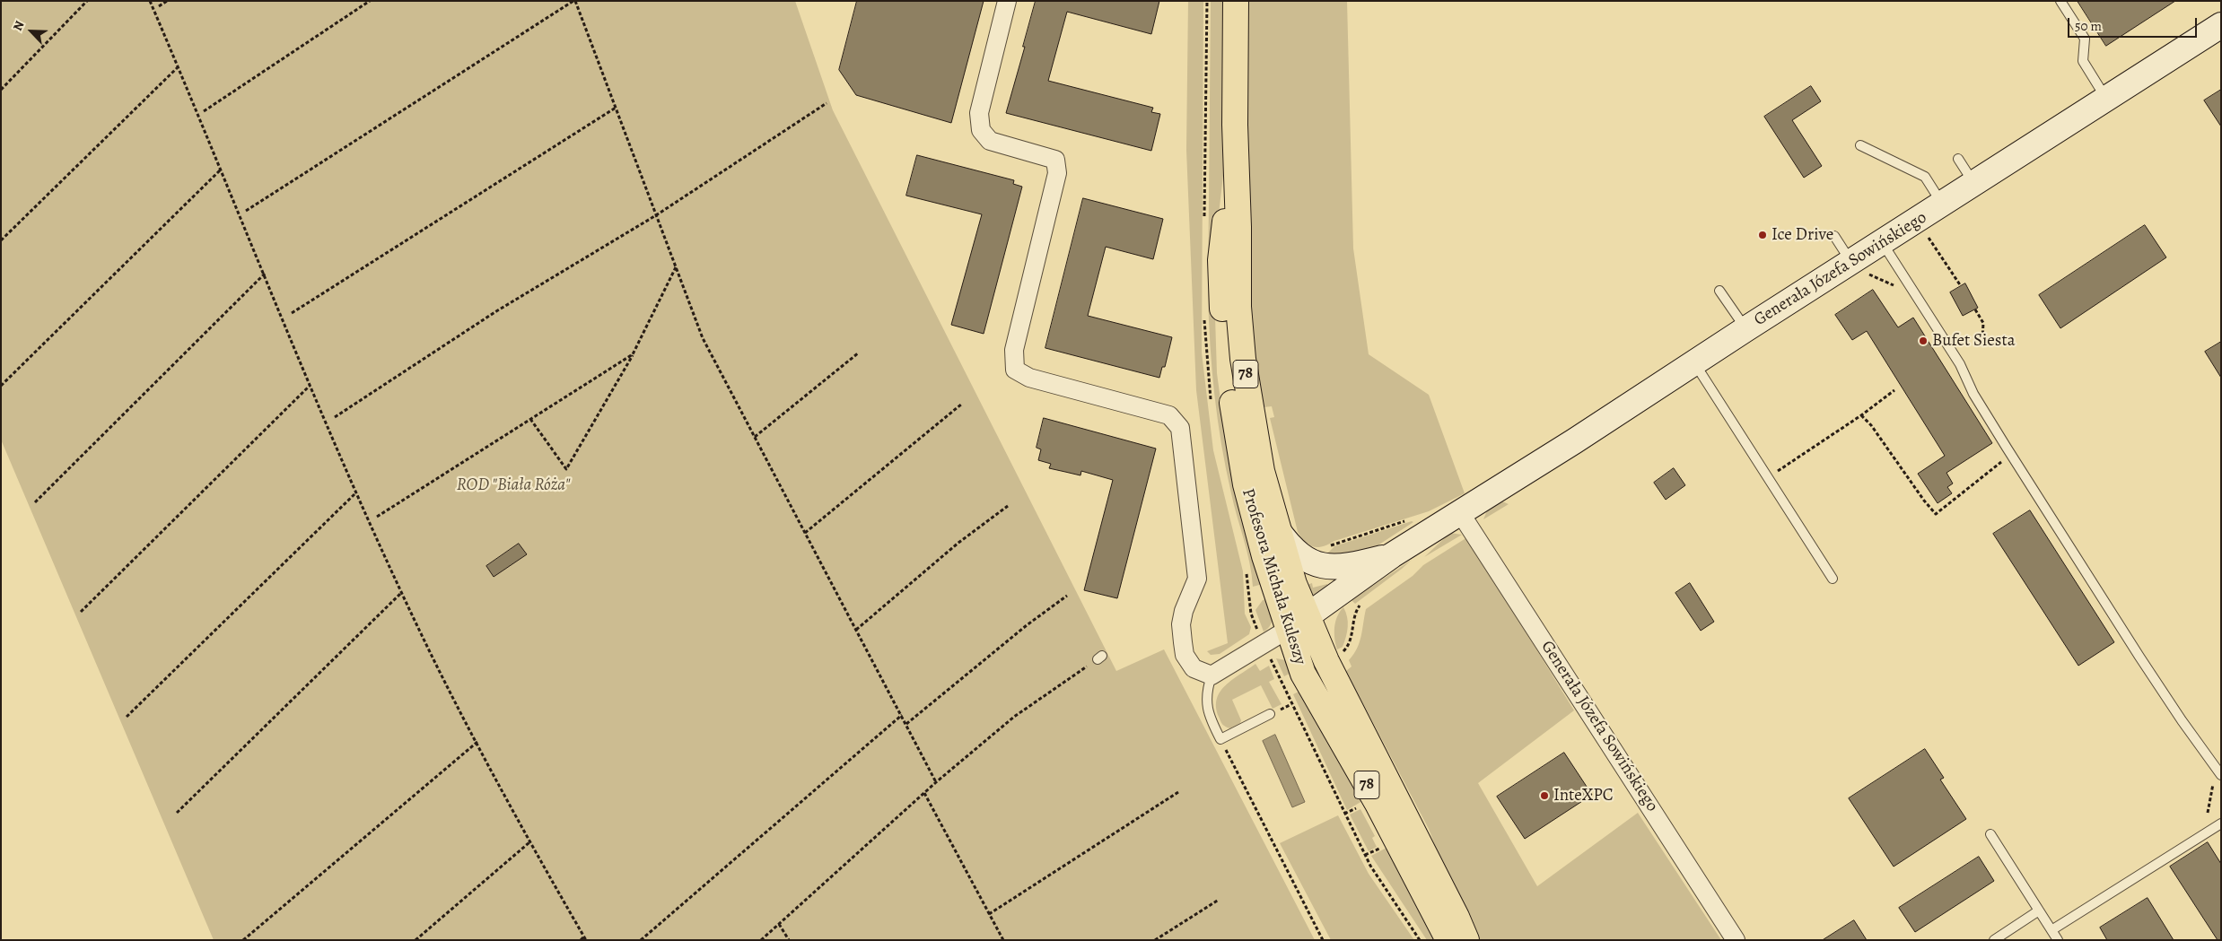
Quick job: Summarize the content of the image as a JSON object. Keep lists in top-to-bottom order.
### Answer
{
  "streets": {
    "main road": ["78", "Profesora Michała Kuleszy"],
    "street": ["Generała Józefa Sowińskiego"]
  },
  "crossings": [
    ["Generała Józefa Sowińskiego", "Profesora Michała Kuleszy"]
  ],
  "parks": ["ROD \"Biała Róża\""],
  "places": ["Ice Drive", "Bufet Siesta", "InteXPC"],
  "scale_bar": "50 m",
  "north": "top left"
}
